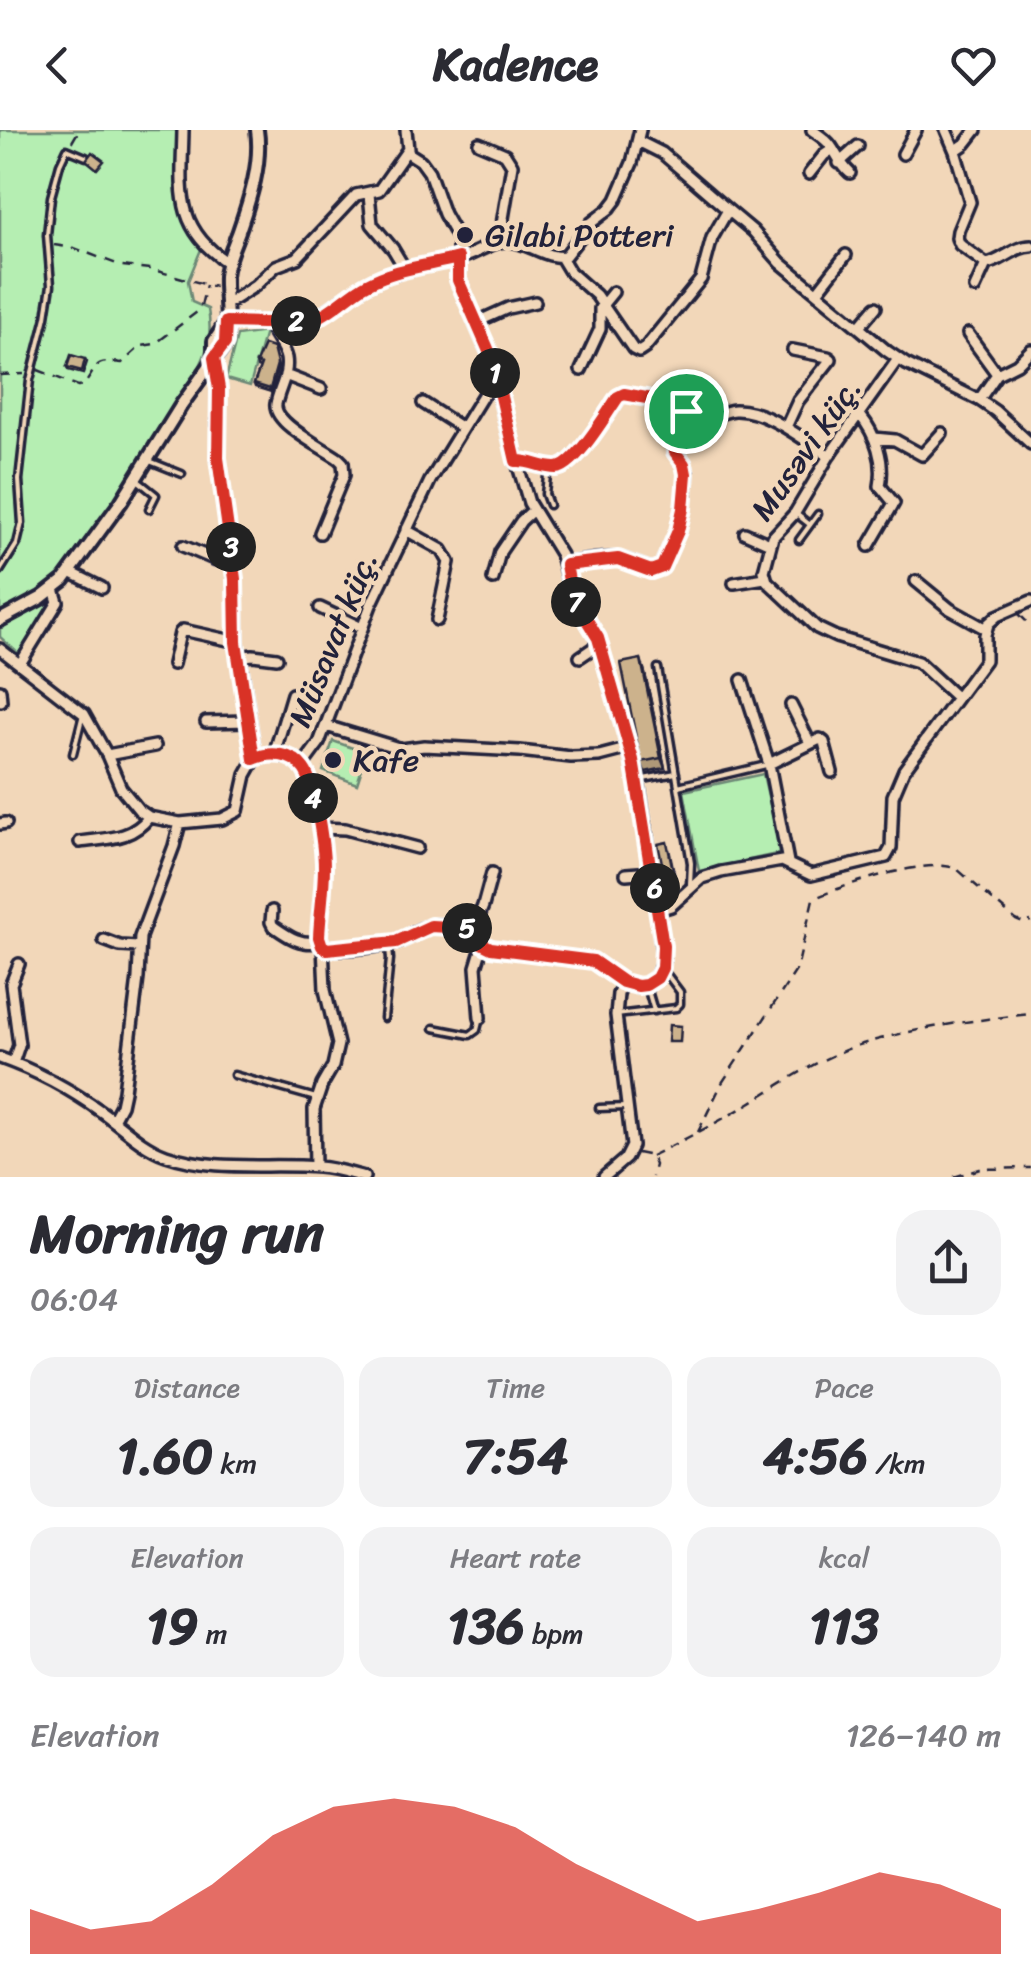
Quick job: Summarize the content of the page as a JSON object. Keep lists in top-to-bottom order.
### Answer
{
  "streets": {
    "street": ["Musəvi küç.", "Müsavat küç."]
  },
  "places": ["Gilabi Potteri", "Kafe"],
  "page": {
    "header": "Kadence",
    "pins": [
      "2",
      "1",
      "3",
      "7",
      "4",
      "6",
      "5"
    ],
    "heading": ["Morning run", "06:04"],
    "stats": [
      ["Distance", "1.60 km"],
      ["Time", "7:54"],
      ["Pace", "4:56 /km"],
      ["Elevation", "19 m"],
      ["Heart rate", "136 bpm"],
      ["kcal", "113"]
    ],
    "chart": ["Elevation", "126–140 m"]
  }
}
